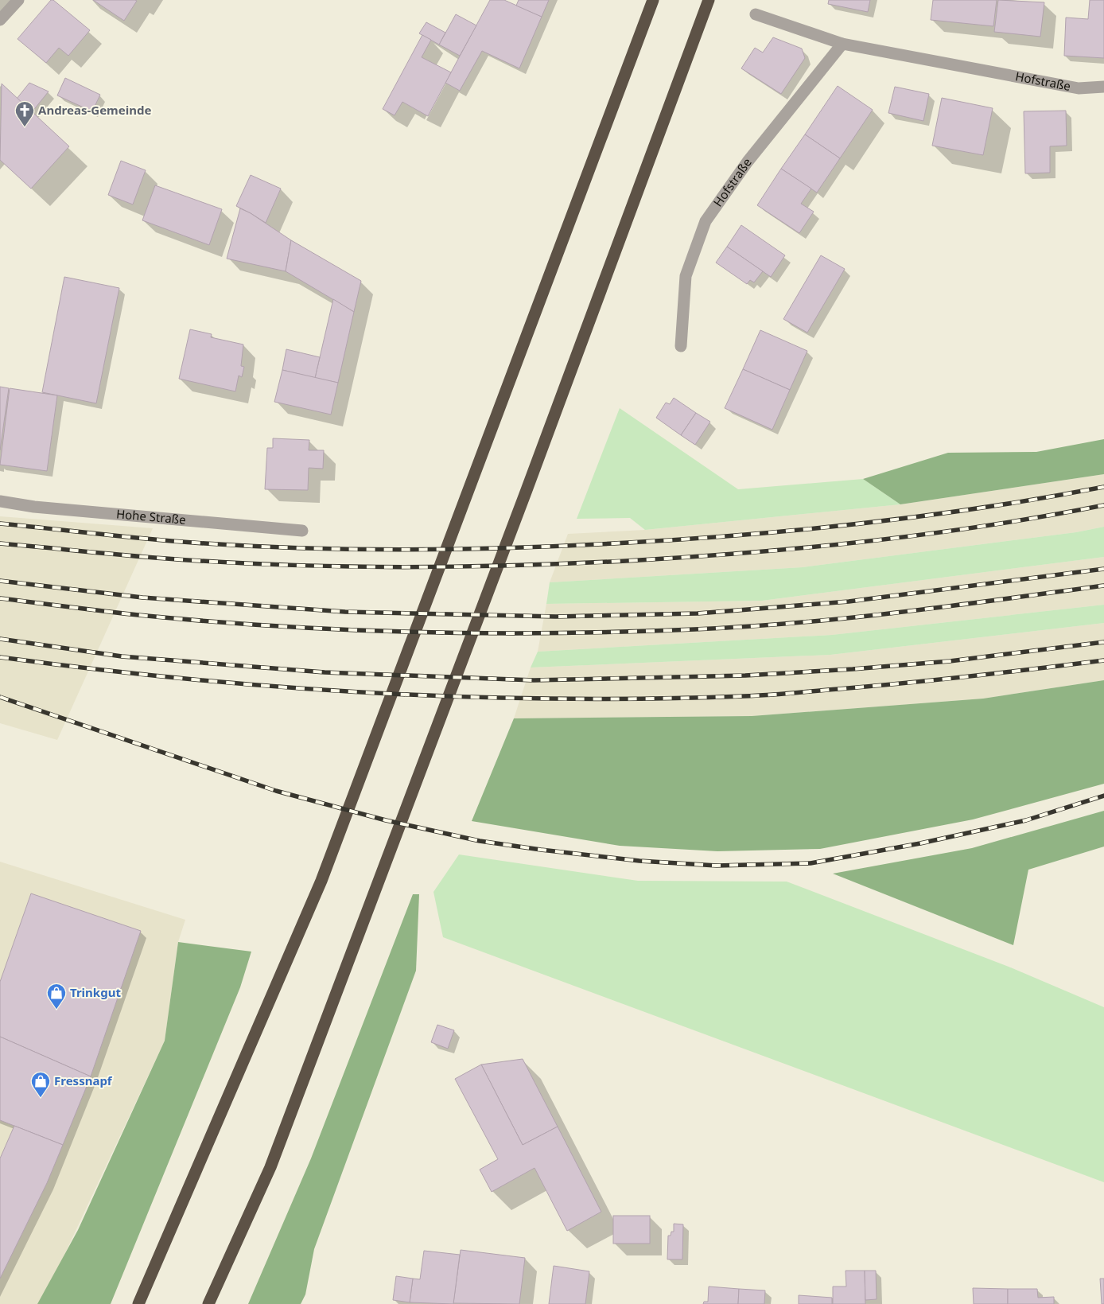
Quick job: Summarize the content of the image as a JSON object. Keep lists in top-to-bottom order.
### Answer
{
  "streets": {
    "street": ["Hofstraße", "Hohe Straße"]
  },
  "places": {
    "church": ["Andreas-Gemeinde"],
    "shop": ["Trinkgut", "Fressnapf"]
  }
}
